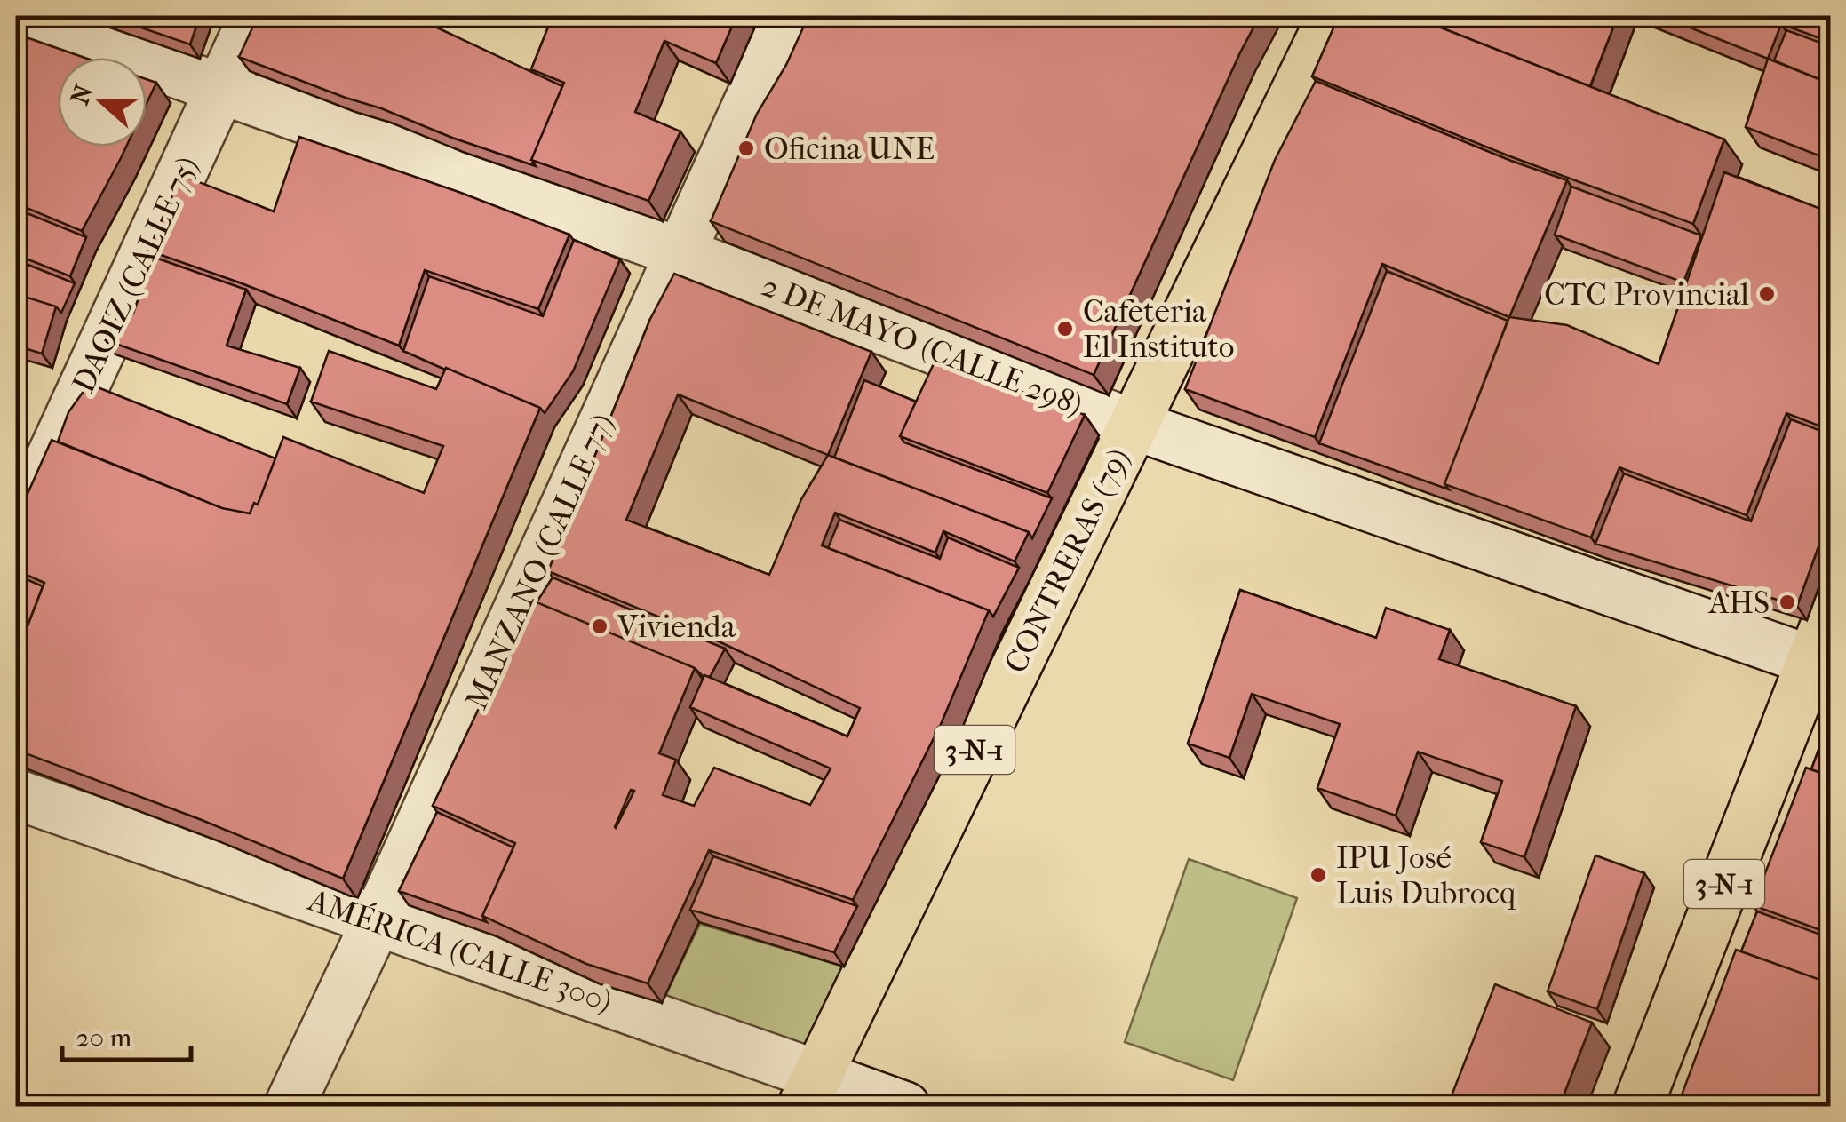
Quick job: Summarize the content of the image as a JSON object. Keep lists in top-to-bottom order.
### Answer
{
  "streets": {
    "main road": ["CONTRERAS (79)", "3-N-1"],
    "street": [
      "DAOIZ (CALLE 75)",
      "2 DE MAYO (CALLE 298)",
      "MANZANO (CALLE 77)",
      "AMÉRICA (CALLE 300)"
    ]
  },
  "crossings": [
    ["DAOIZ (CALLE 75)", "2 DE MAYO (CALLE 298)"],
    ["2 DE MAYO (CALLE 298)", "CONTRERAS (79)"],
    ["2 DE MAYO (CALLE 298)", "MANZANO (CALLE 77)"],
    ["2 DE MAYO (CALLE 298)", "3-N-1"],
    ["CONTRERAS (79)", "AMÉRICA (CALLE 300)"],
    ["MANZANO (CALLE 77)", "AMÉRICA (CALLE 300)"]
  ],
  "places": [
    "Oficina UNE",
    "CTC Provincial",
    "Cafeteria El Instituto",
    "AHS",
    "Vivienda",
    "IPU José Luis Dubrocq"
  ],
  "scale_bar": "20 m",
  "north": "left"
}
